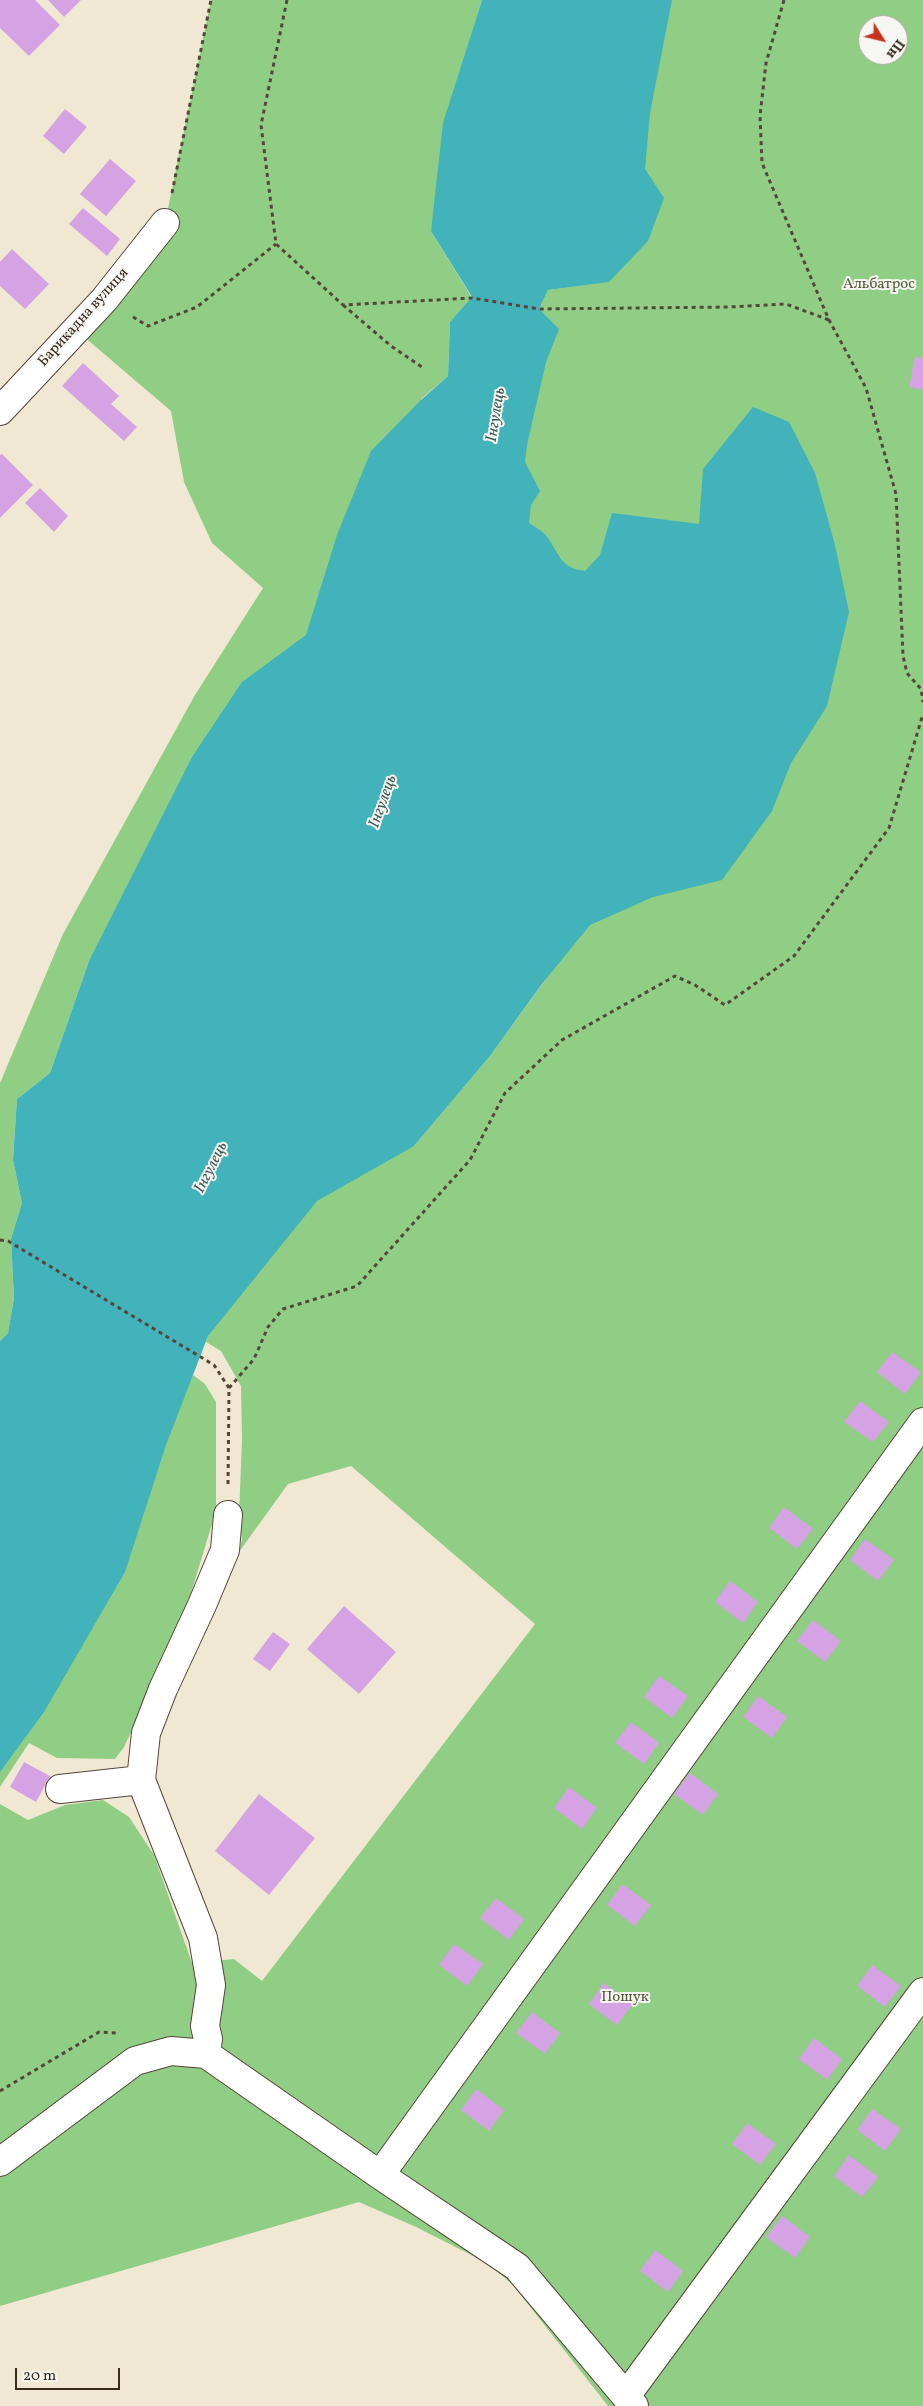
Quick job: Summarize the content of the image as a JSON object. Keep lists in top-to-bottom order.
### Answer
{
  "streets": {
    "street": ["Барикадна вулиця"]
  },
  "water": ["Інгулець"],
  "parks": ["Альбатрос", "Пошук"],
  "scale_bar": "20 m",
  "north": "bottom right"
}
